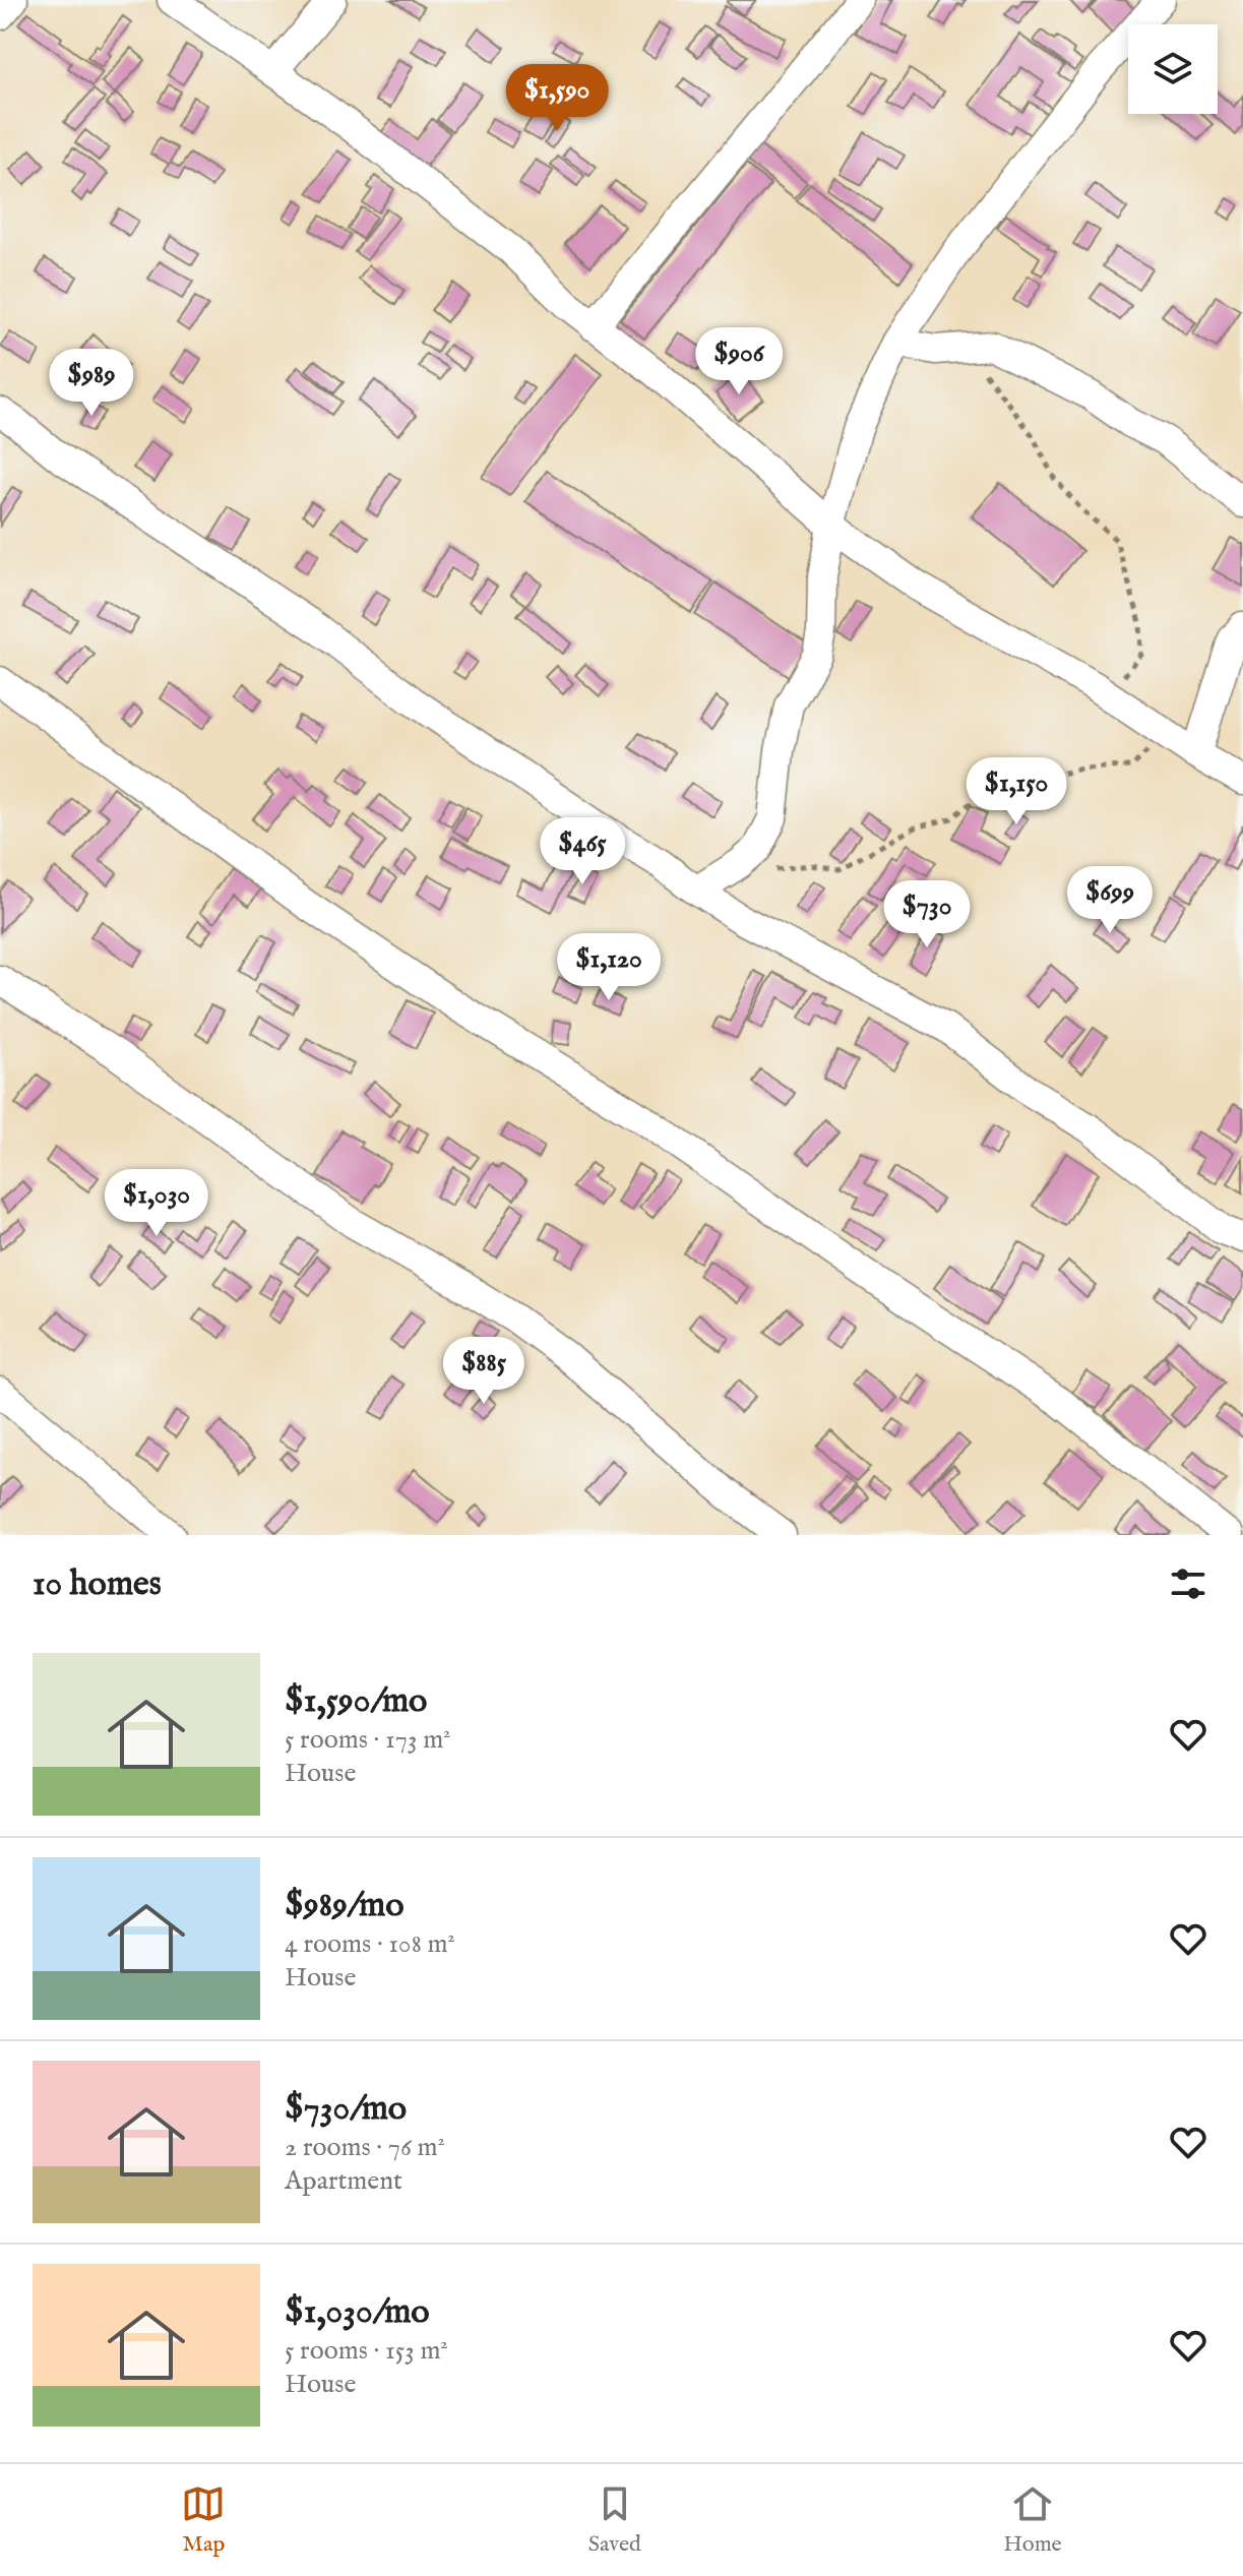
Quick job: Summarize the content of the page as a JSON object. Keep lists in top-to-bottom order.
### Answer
{
  "page": {
    "price": [
      "$1,590",
      "$906",
      "$989",
      "$1,150",
      "$465",
      "$699",
      "$730",
      "$1,120",
      "$1,030",
      "$885"
    ],
    "heading": "10 homes",
    "list": [
      {
        "name": "$1,590/mo",
        "note": "5 rooms · 173 m² · House"
      },
      {
        "name": "$989/mo",
        "note": "4 rooms · 108 m² · House"
      },
      {
        "name": "$730/mo",
        "note": "2 rooms · 76 m² · Apartment"
      },
      {
        "name": "$1,030/mo",
        "note": "5 rooms · 153 m² · House"
      }
    ],
    "tabs": ["Map", "Saved", "Home"]
  }
}
